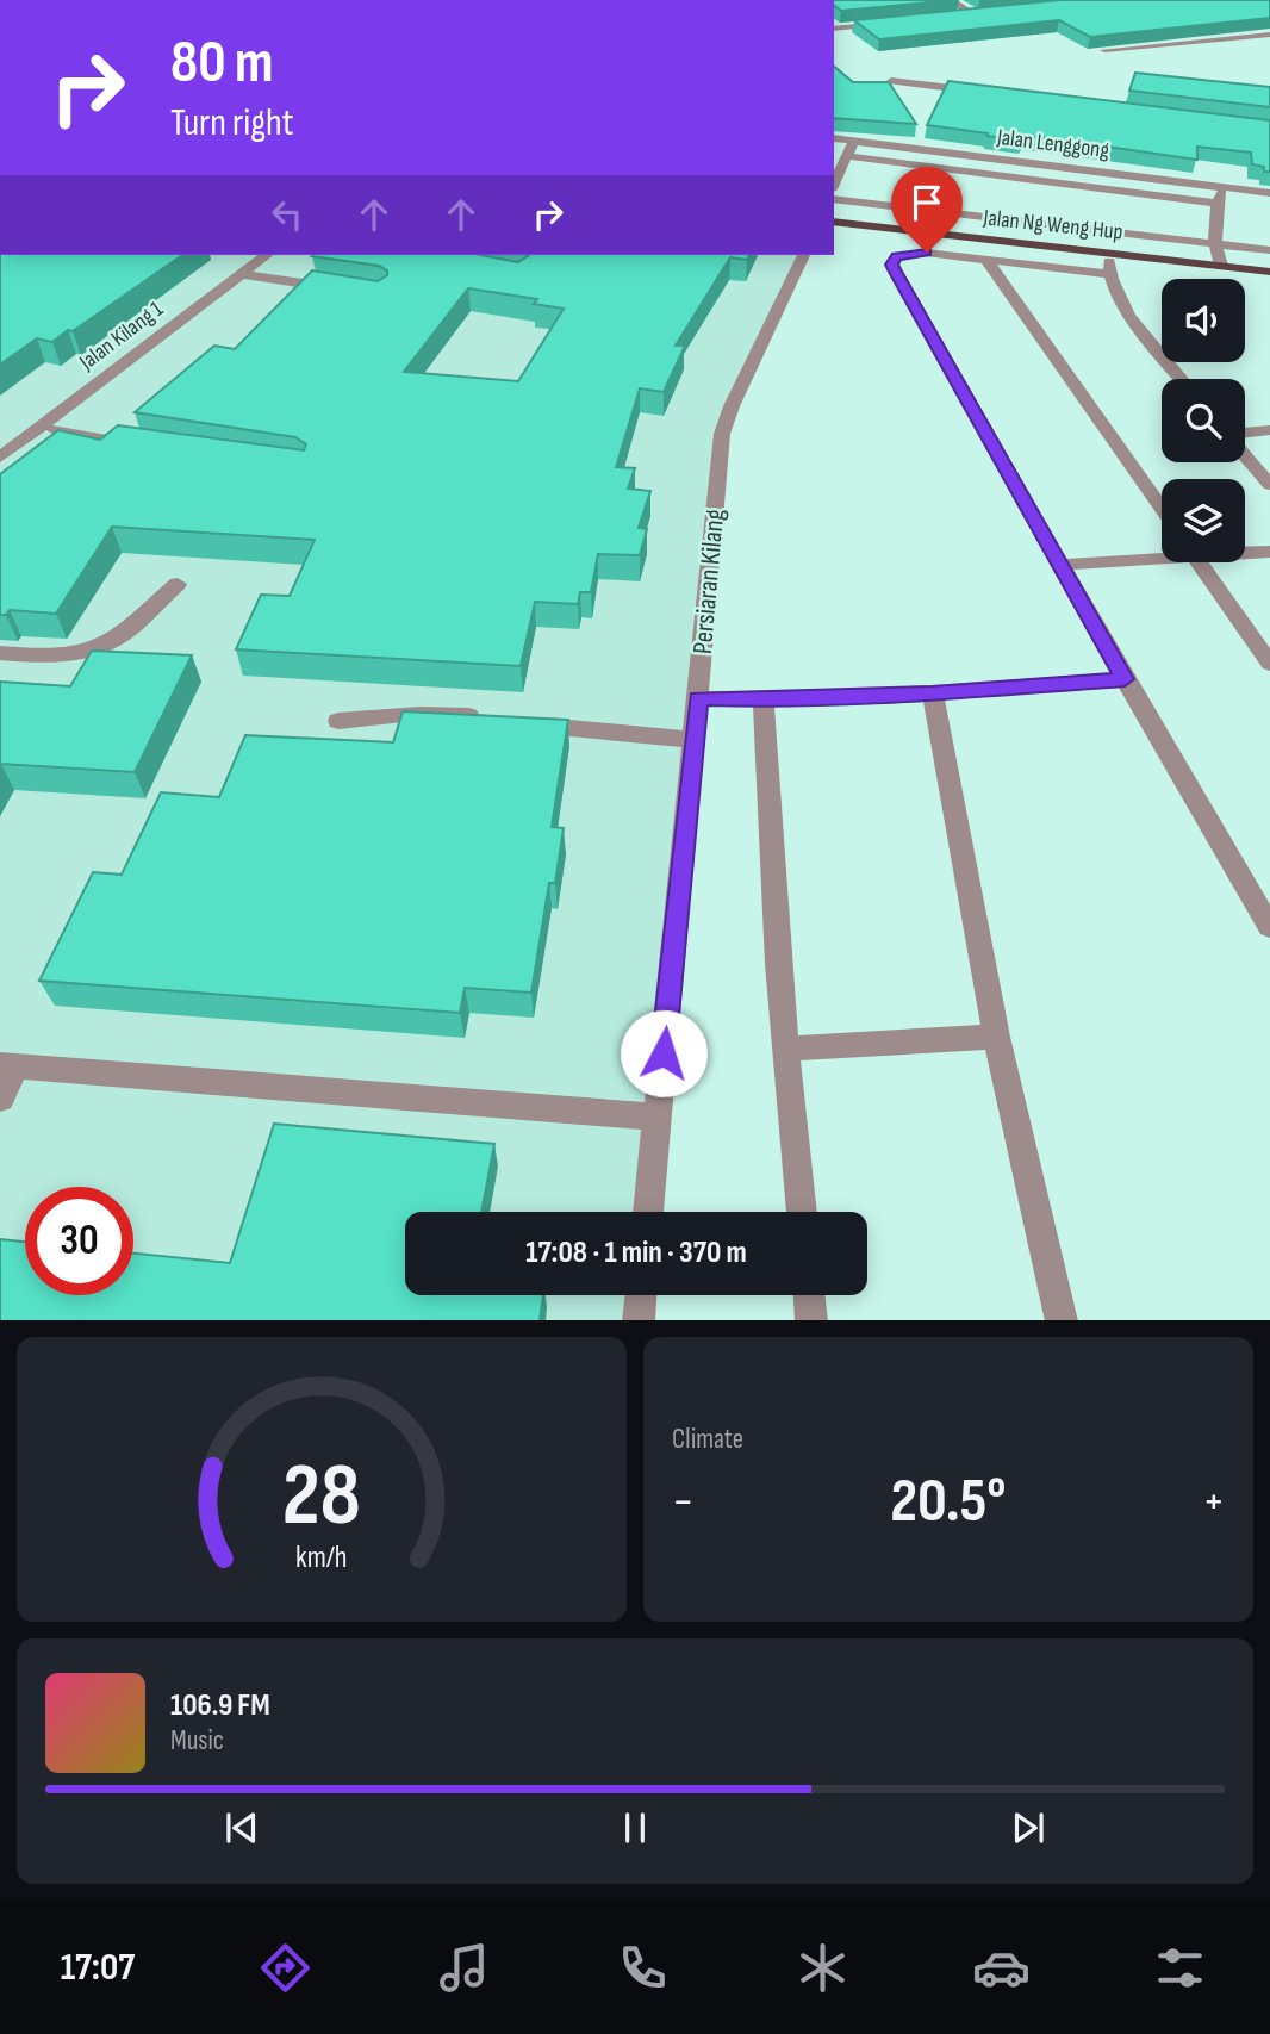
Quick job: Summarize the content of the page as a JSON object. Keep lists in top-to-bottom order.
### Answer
{
  "streets": {
    "main road": ["Jalan Ng Weng Hup"],
    "street": ["Jalan Lenggong", "Jalan Kilang 1", "Persiaran Kilang"]
  },
  "page": {
    "turn": ["80 m", "Turn right"],
    "limit": "30",
    "trip": "17:08 · 1 min · 370 m",
    "tile": "Climate",
    "heat": ["−", "20.5°", "+"],
    "song": ["106.9 FM", "Music"],
    "tabs": "17:07",
    "gauge": ["28", "km/h"]
  }
}
